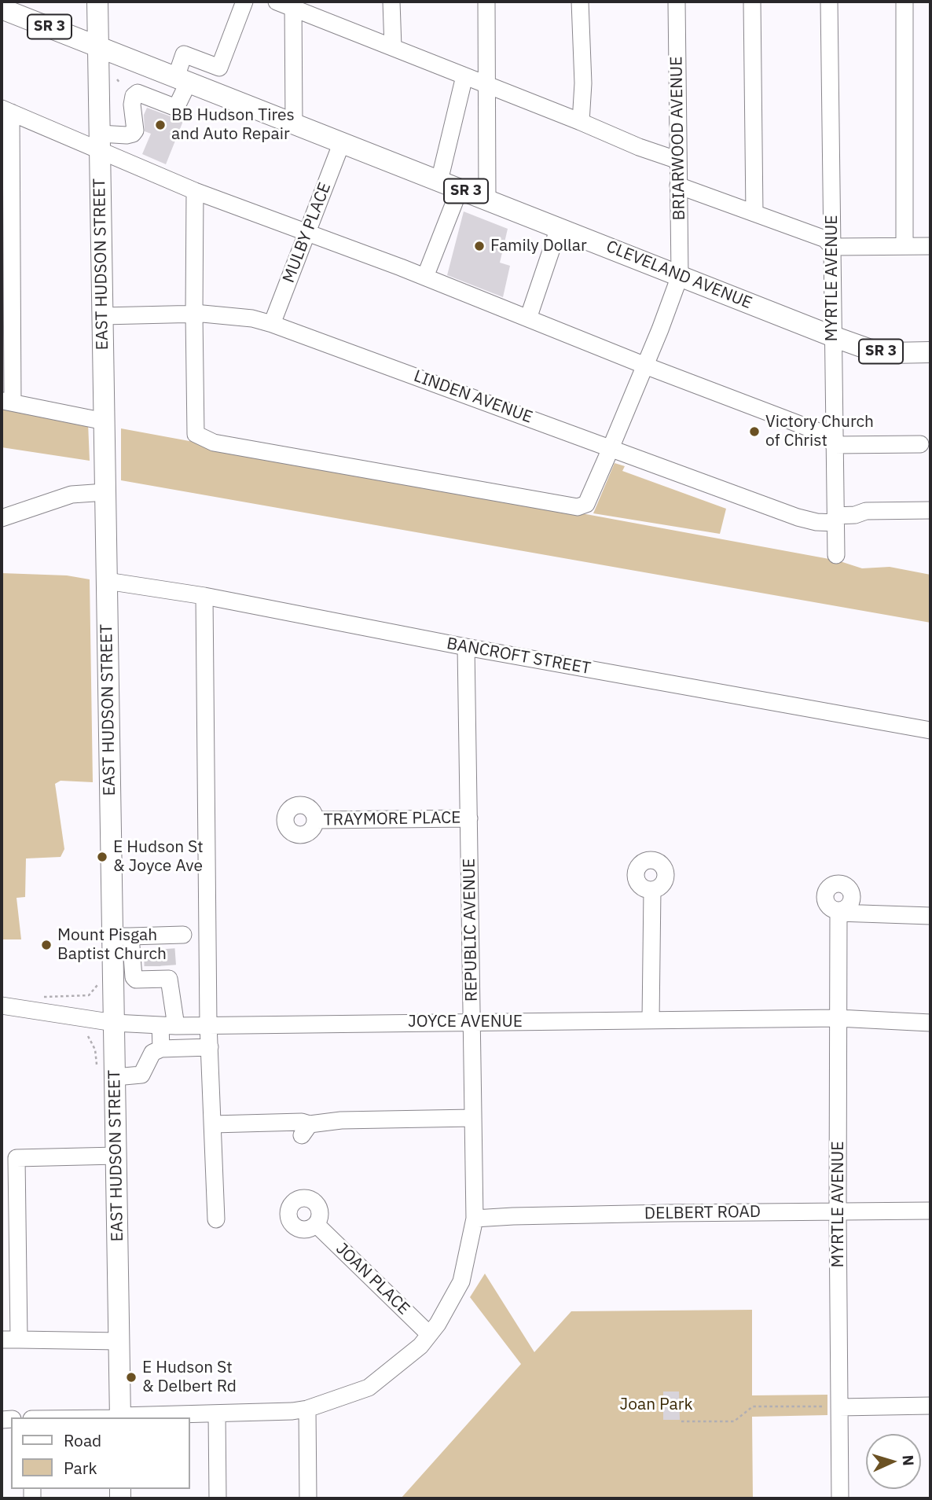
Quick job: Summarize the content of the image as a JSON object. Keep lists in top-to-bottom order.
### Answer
{
  "streets": {
    "main road": ["SR 3", "EAST HUDSON STREET", "CLEVELAND AVENUE"],
    "street": [
      "BRIARWOOD AVENUE",
      "MULBY PLACE",
      "MYRTLE AVENUE",
      "LINDEN AVENUE",
      "BANCROFT STREET",
      "TRAYMORE PLACE",
      "REPUBLIC AVENUE",
      "JOYCE AVENUE",
      "DELBERT ROAD",
      "JOAN PLACE"
    ]
  },
  "crossings": [
    ["BRIARWOOD AVENUE", "CLEVELAND AVENUE"],
    ["MULBY PLACE", "CLEVELAND AVENUE"],
    ["MULBY PLACE", "LINDEN AVENUE"],
    ["EAST HUDSON STREET", "CLEVELAND AVENUE"],
    ["EAST HUDSON STREET", "LINDEN AVENUE"],
    ["EAST HUDSON STREET", "BANCROFT STREET"],
    ["EAST HUDSON STREET", "JOYCE AVENUE"],
    ["CLEVELAND AVENUE", "MYRTLE AVENUE"],
    ["MYRTLE AVENUE", "LINDEN AVENUE"],
    ["MYRTLE AVENUE", "JOYCE AVENUE"],
    ["MYRTLE AVENUE", "DELBERT ROAD"],
    ["BANCROFT STREET", "REPUBLIC AVENUE"],
    ["TRAYMORE PLACE", "REPUBLIC AVENUE"],
    ["REPUBLIC AVENUE", "JOYCE AVENUE"],
    ["REPUBLIC AVENUE", "DELBERT ROAD"],
    ["REPUBLIC AVENUE", "JOAN PLACE"]
  ],
  "parks": ["Joan Park"],
  "places": [
    "BB Hudson Tires and Auto Repair",
    "Family Dollar",
    "Victory Church of Christ",
    "E Hudson St & Joyce Ave",
    "Mount Pisgah Baptist Church",
    "E Hudson St & Delbert Rd"
  ],
  "legend": ["Road", "Park"],
  "north": "right"
}
